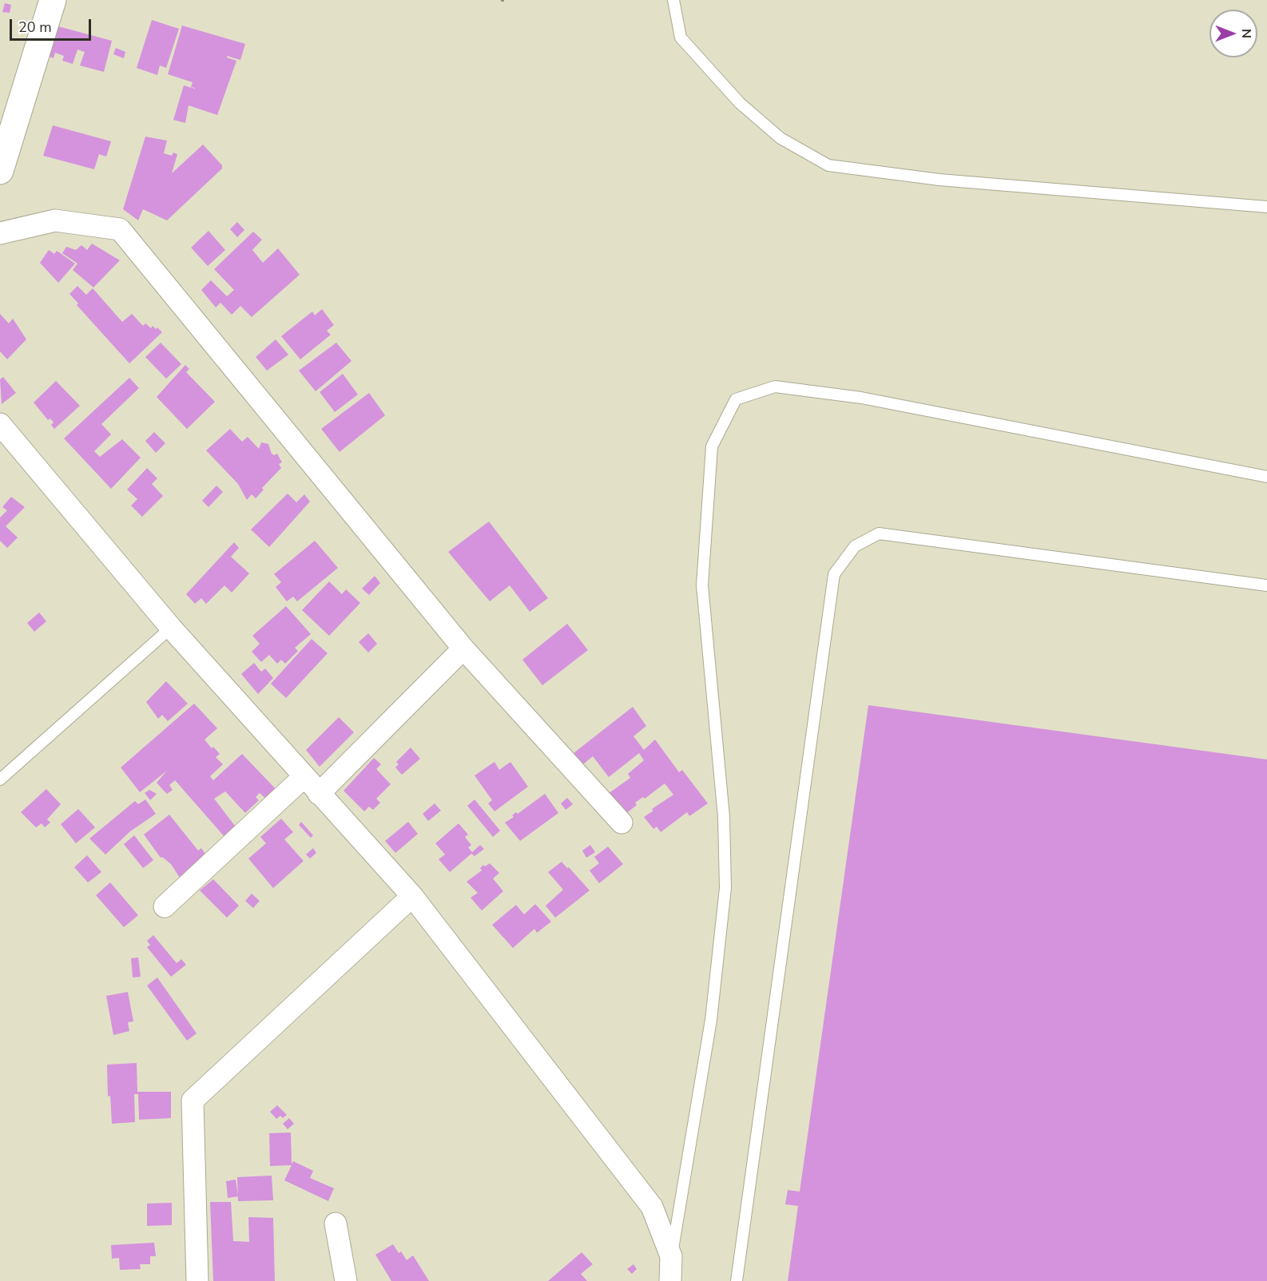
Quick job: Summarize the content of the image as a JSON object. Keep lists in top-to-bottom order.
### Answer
{
  "scale_bar": "20 m",
  "north": "right"
}
